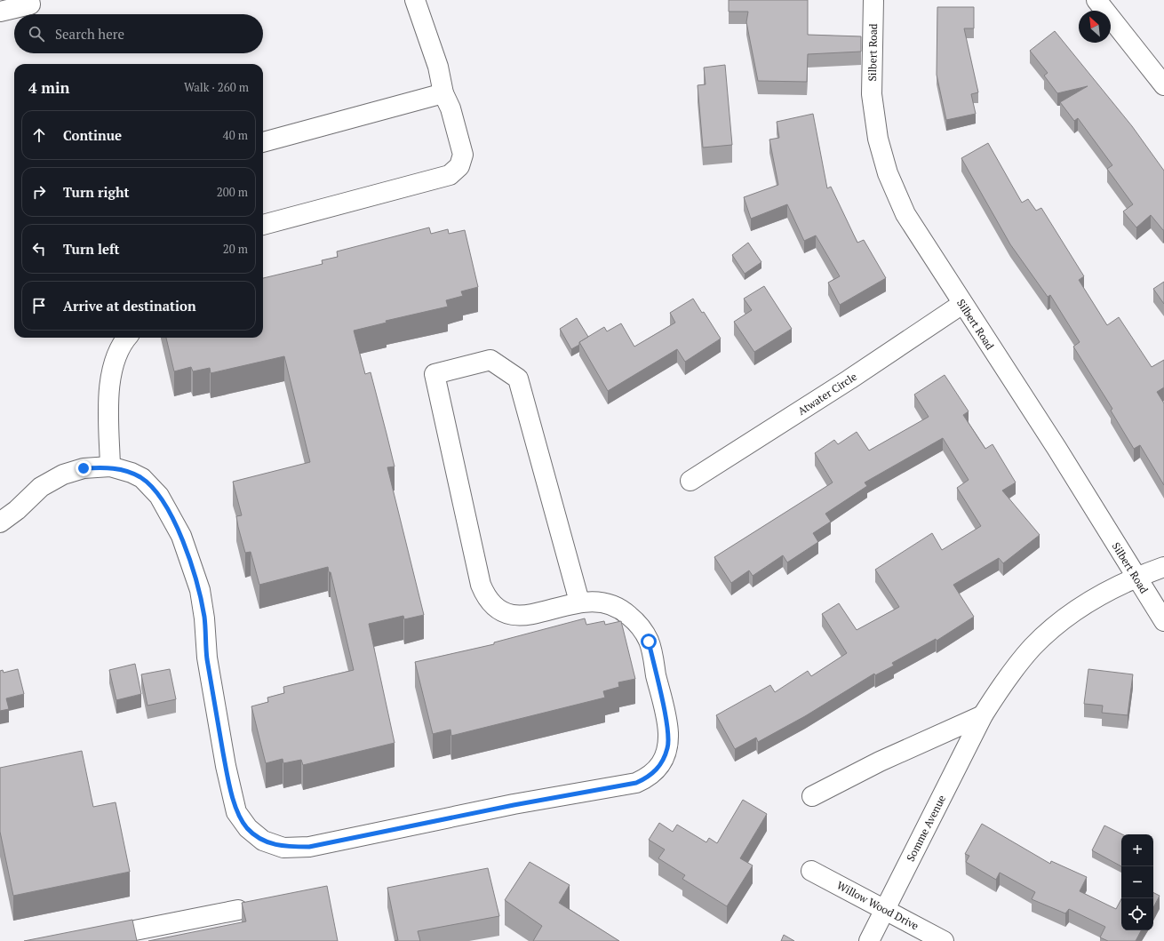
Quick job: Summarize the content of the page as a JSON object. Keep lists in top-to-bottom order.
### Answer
{
  "streets": {
    "street": [
      "Silbert Road",
      "Atwater Circle",
      "Somme Avenue",
      "Willow Wood Drive"
    ]
  },
  "crossings": [
    ["Silbert Road", "Atwater Circle"],
    ["Silbert Road", "Somme Avenue"],
    ["Somme Avenue", "Willow Wood Drive"]
  ],
  "north": "top left",
  "page": {
    "search": "Search here",
    "heading": ["4 min", "Walk · 260 m"],
    "list": [
      ["Continue", "40 m"],
      ["Turn right", "200 m"],
      ["Turn left", "20 m"],
      "Arrive at destination"
    ],
    "map_buttons": ["+", "−"]
  }
}
